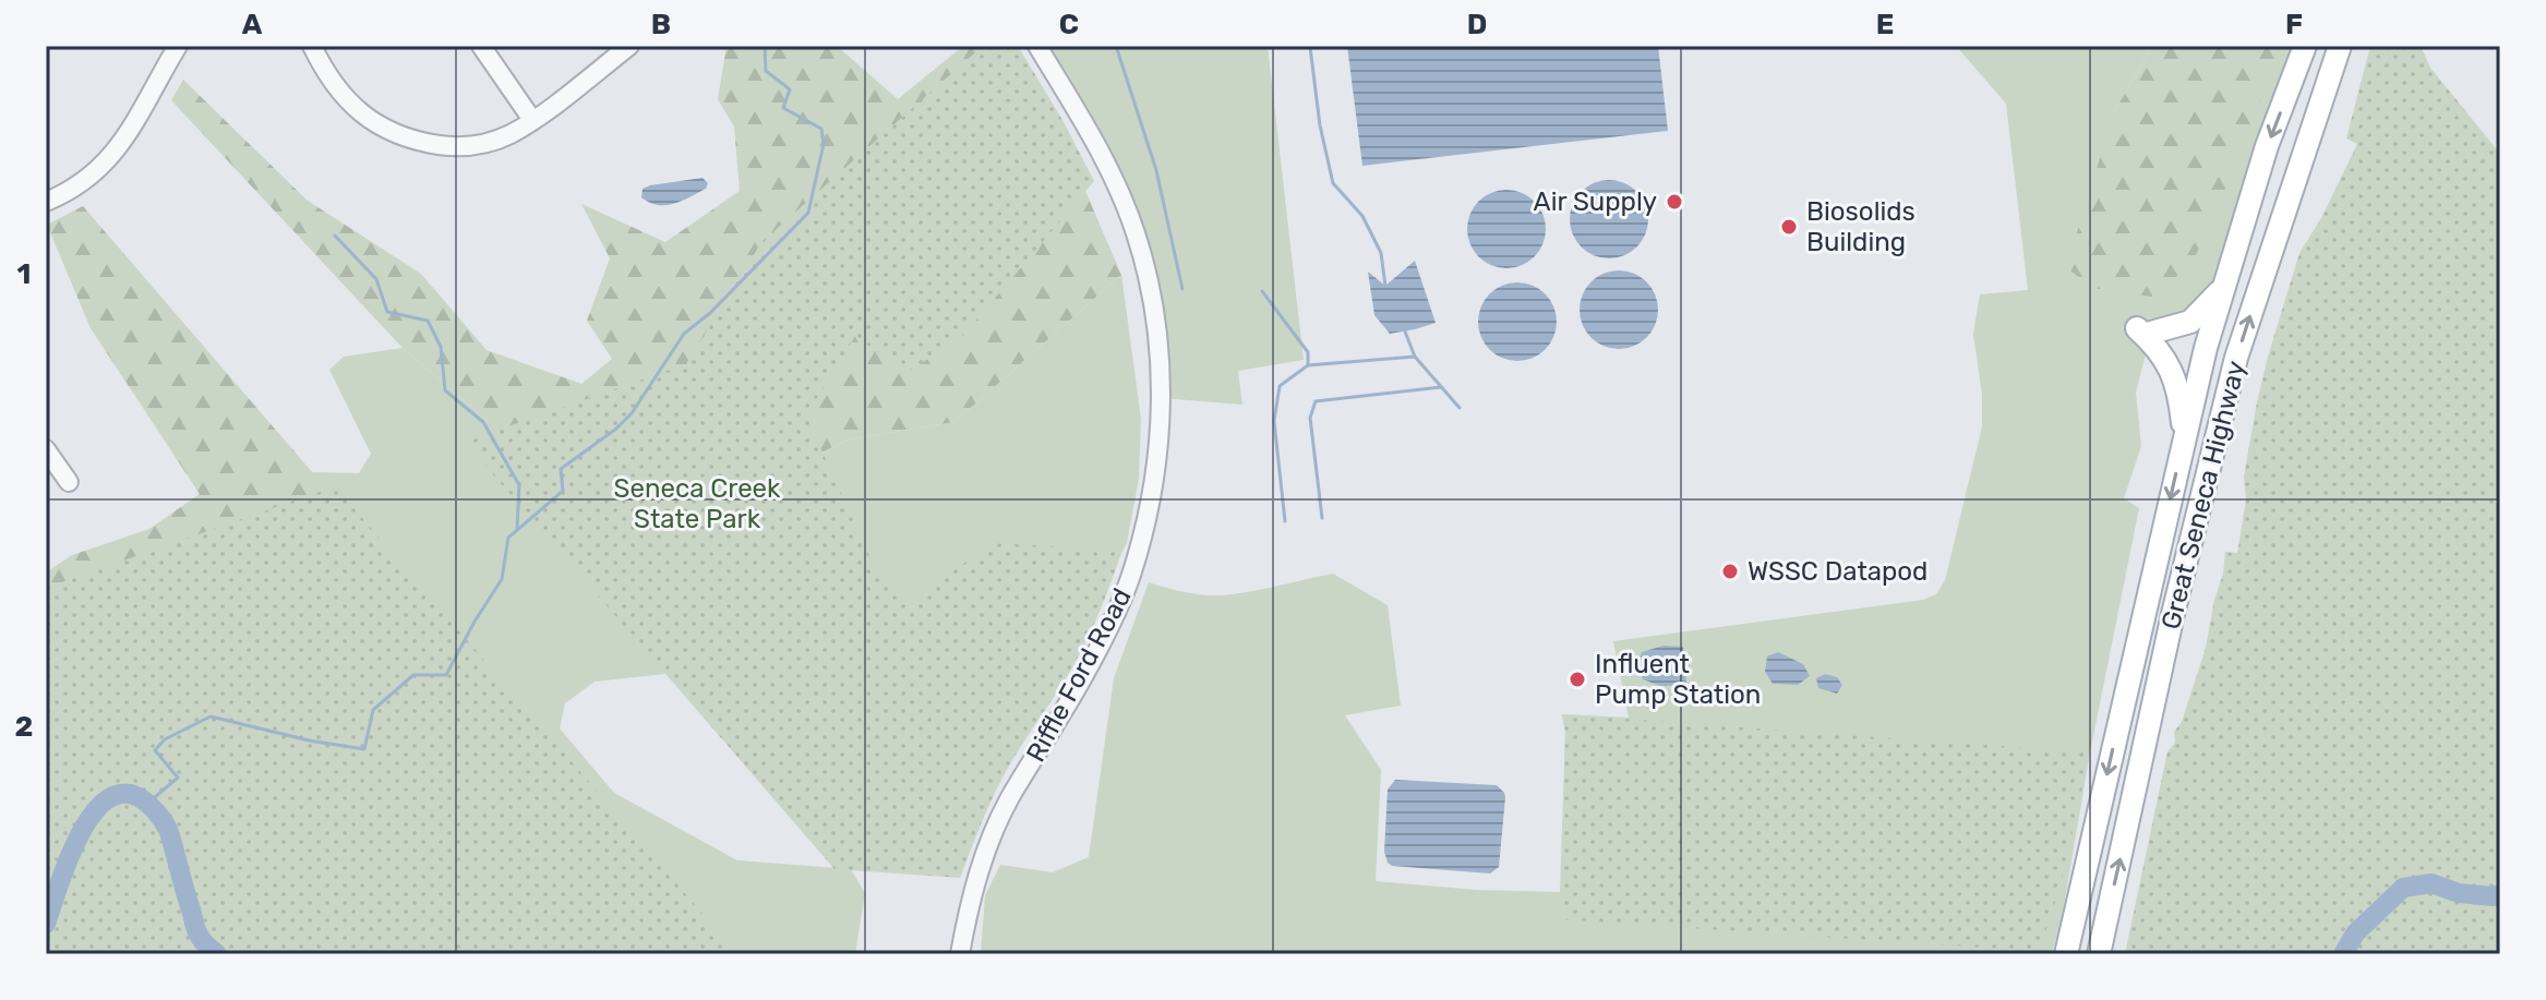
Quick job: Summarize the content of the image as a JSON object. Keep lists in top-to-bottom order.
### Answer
{
  "streets": {
    "main road": ["Great Seneca Highway"],
    "street": ["Riffle Ford Road"]
  },
  "parks": ["Seneca Creek State Park"],
  "places": [
    "Air Supply",
    "Biosolids Building",
    "WSSC Datapod",
    "Influent Pump Station"
  ],
  "grid": {
    "columns": [
      "A",
      "B",
      "C",
      "D",
      "E",
      "F"
    ],
    "rows": ["1", "2"]
  }
}
